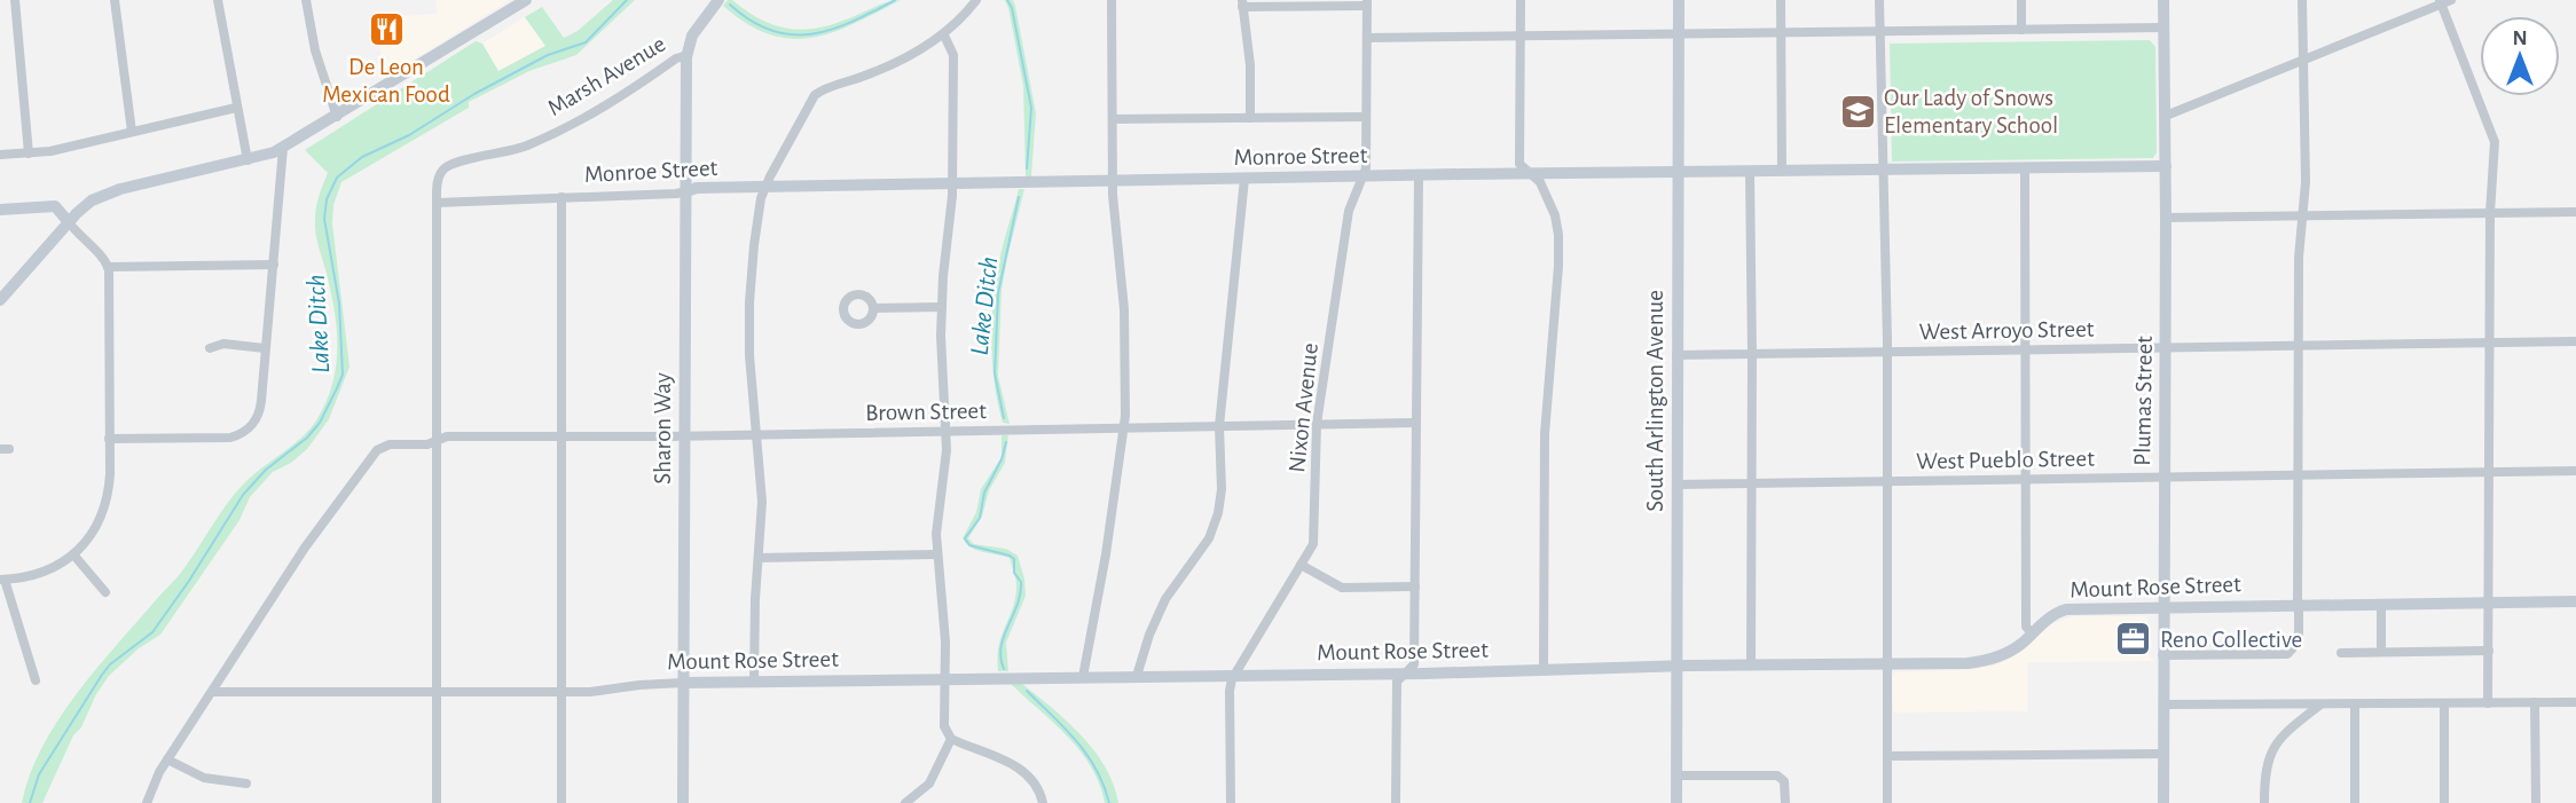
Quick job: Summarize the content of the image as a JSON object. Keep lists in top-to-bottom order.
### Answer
{
  "streets": {
    "street": [
      "Marsh Avenue",
      "Monroe Street",
      "West Arroyo Street",
      "South Arlington Avenue",
      "Plumas Street",
      "Nixon Avenue",
      "Brown Street",
      "Sharon Way",
      "West Pueblo Street",
      "Mount Rose Street"
    ]
  },
  "crossings": [
    ["Marsh Avenue", "Monroe Street"],
    ["Marsh Avenue", "Sharon Way"],
    ["Monroe Street", "South Arlington Avenue"],
    ["Monroe Street", "Plumas Street"],
    ["Monroe Street", "Nixon Avenue"],
    ["Monroe Street", "Sharon Way"],
    ["West Arroyo Street", "South Arlington Avenue"],
    ["West Arroyo Street", "Plumas Street"],
    ["South Arlington Avenue", "West Pueblo Street"],
    ["South Arlington Avenue", "Mount Rose Street"],
    ["Plumas Street", "West Pueblo Street"],
    ["Plumas Street", "Mount Rose Street"],
    ["Nixon Avenue", "Brown Street"],
    ["Nixon Avenue", "Mount Rose Street"],
    ["Brown Street", "Sharon Way"],
    ["Brown Street", "Mount Rose Street"],
    ["Sharon Way", "Mount Rose Street"]
  ],
  "water": ["Lake Ditch"],
  "places": {
    "restaurant": ["De Leon Mexican Food"],
    "school or university": ["Our Lady of Snows Elementary School"],
    "office": ["Reno Collective"]
  },
  "north": "top"
}
